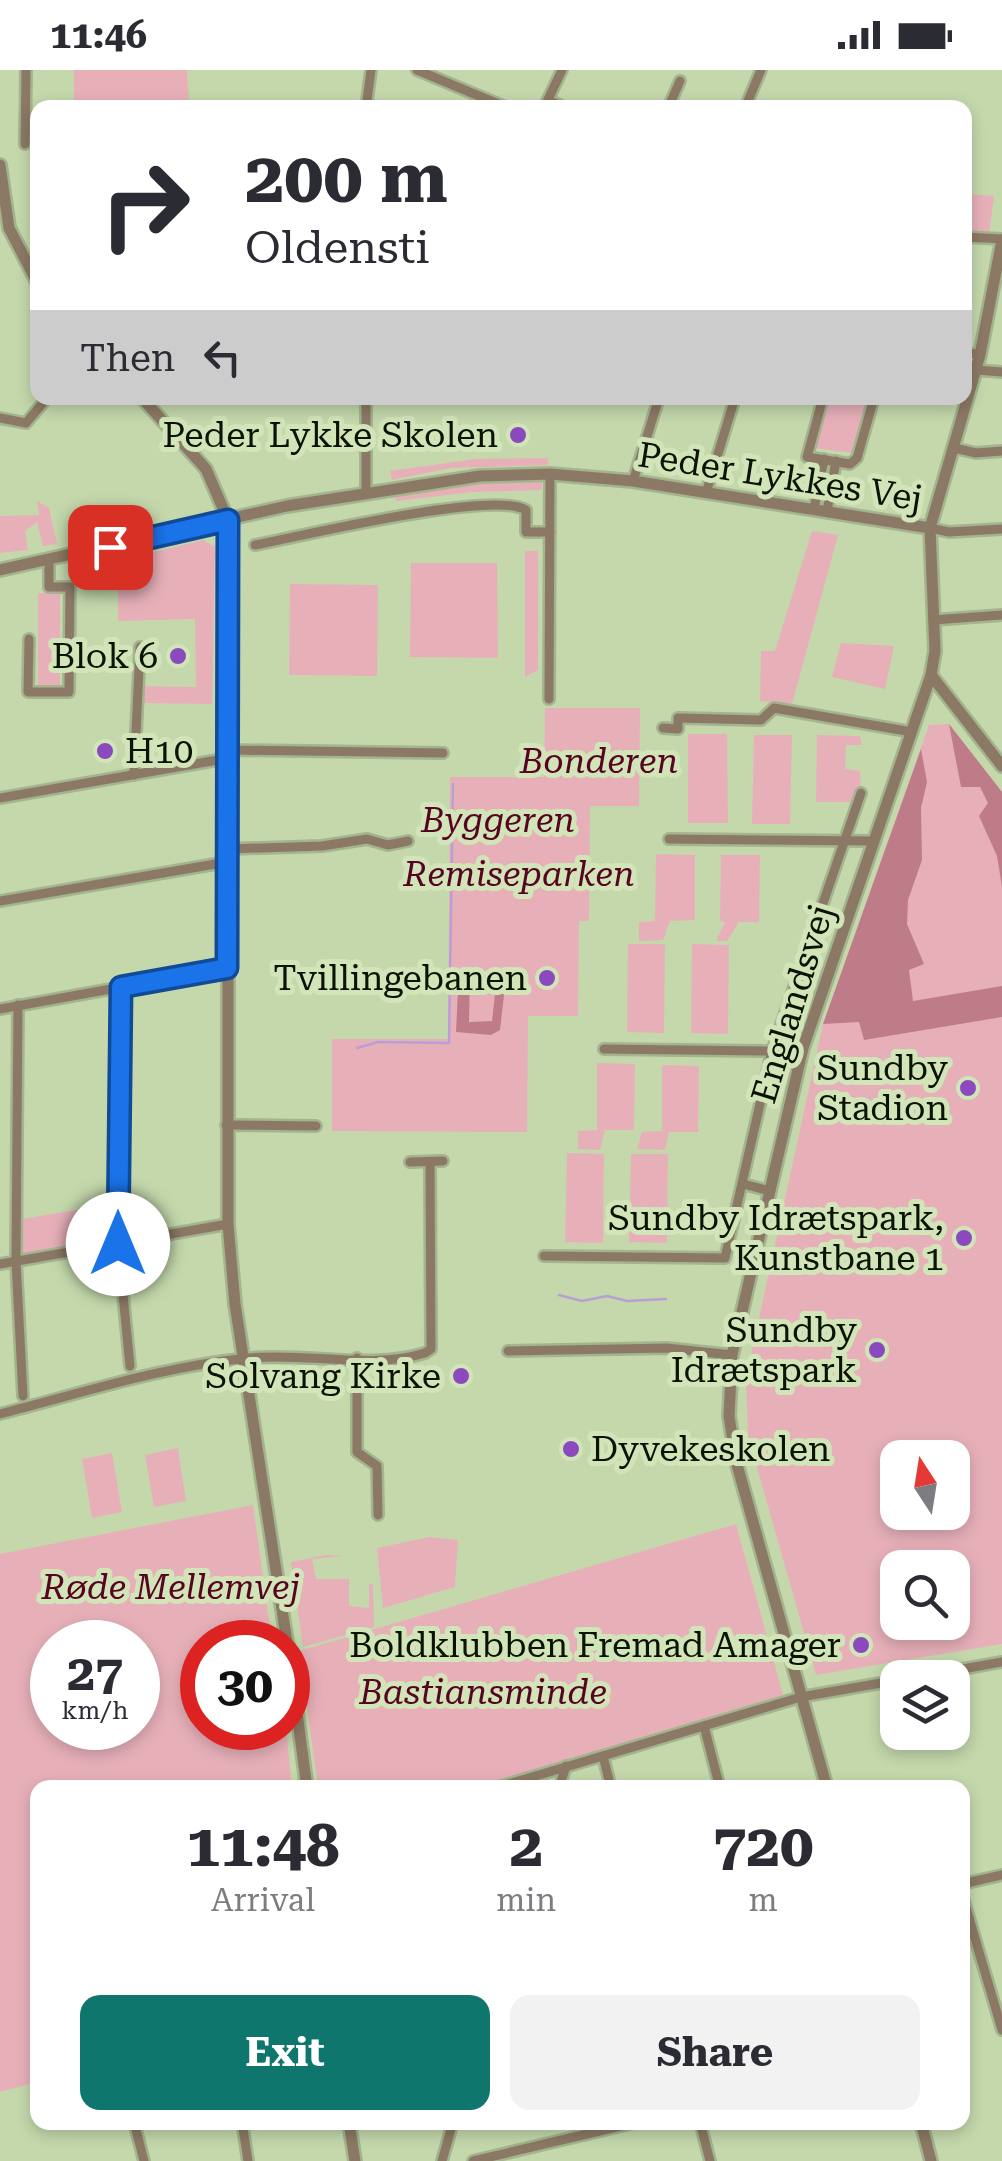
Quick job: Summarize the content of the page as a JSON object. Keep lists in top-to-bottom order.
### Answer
{
  "streets": {
    "street": ["Peder Lykkes Vej", "Englandsvej"]
  },
  "crossings": [
    ["Peder Lykkes Vej", "Englandsvej"]
  ],
  "parks": [
    "Bonderen",
    "Byggeren",
    "Remiseparken",
    "Røde Mellemvej",
    "Bastiansminde"
  ],
  "places": [
    "Peder Lykke Skolen",
    "Blok 6",
    "H10",
    "Tvillingebanen",
    "Sundby Stadion",
    "Sundby Idrætspark, Kunstbane 1",
    "Sundby Idrætspark",
    "Solvang Kirke",
    "Dyvekeskolen",
    "Boldklubben Fremad Amager"
  ],
  "north": "top",
  "page": {
    "status": "11:46",
    "turn": ["200 m", "Oldensti"],
    "then": "Then",
    "speed": "27 km/h",
    "limit": "30",
    "eta": [
      "11:48",
      "Arrival",
      "2",
      "min",
      "720",
      "m"
    ],
    "buttons": ["Exit", "Share"]
  }
}
